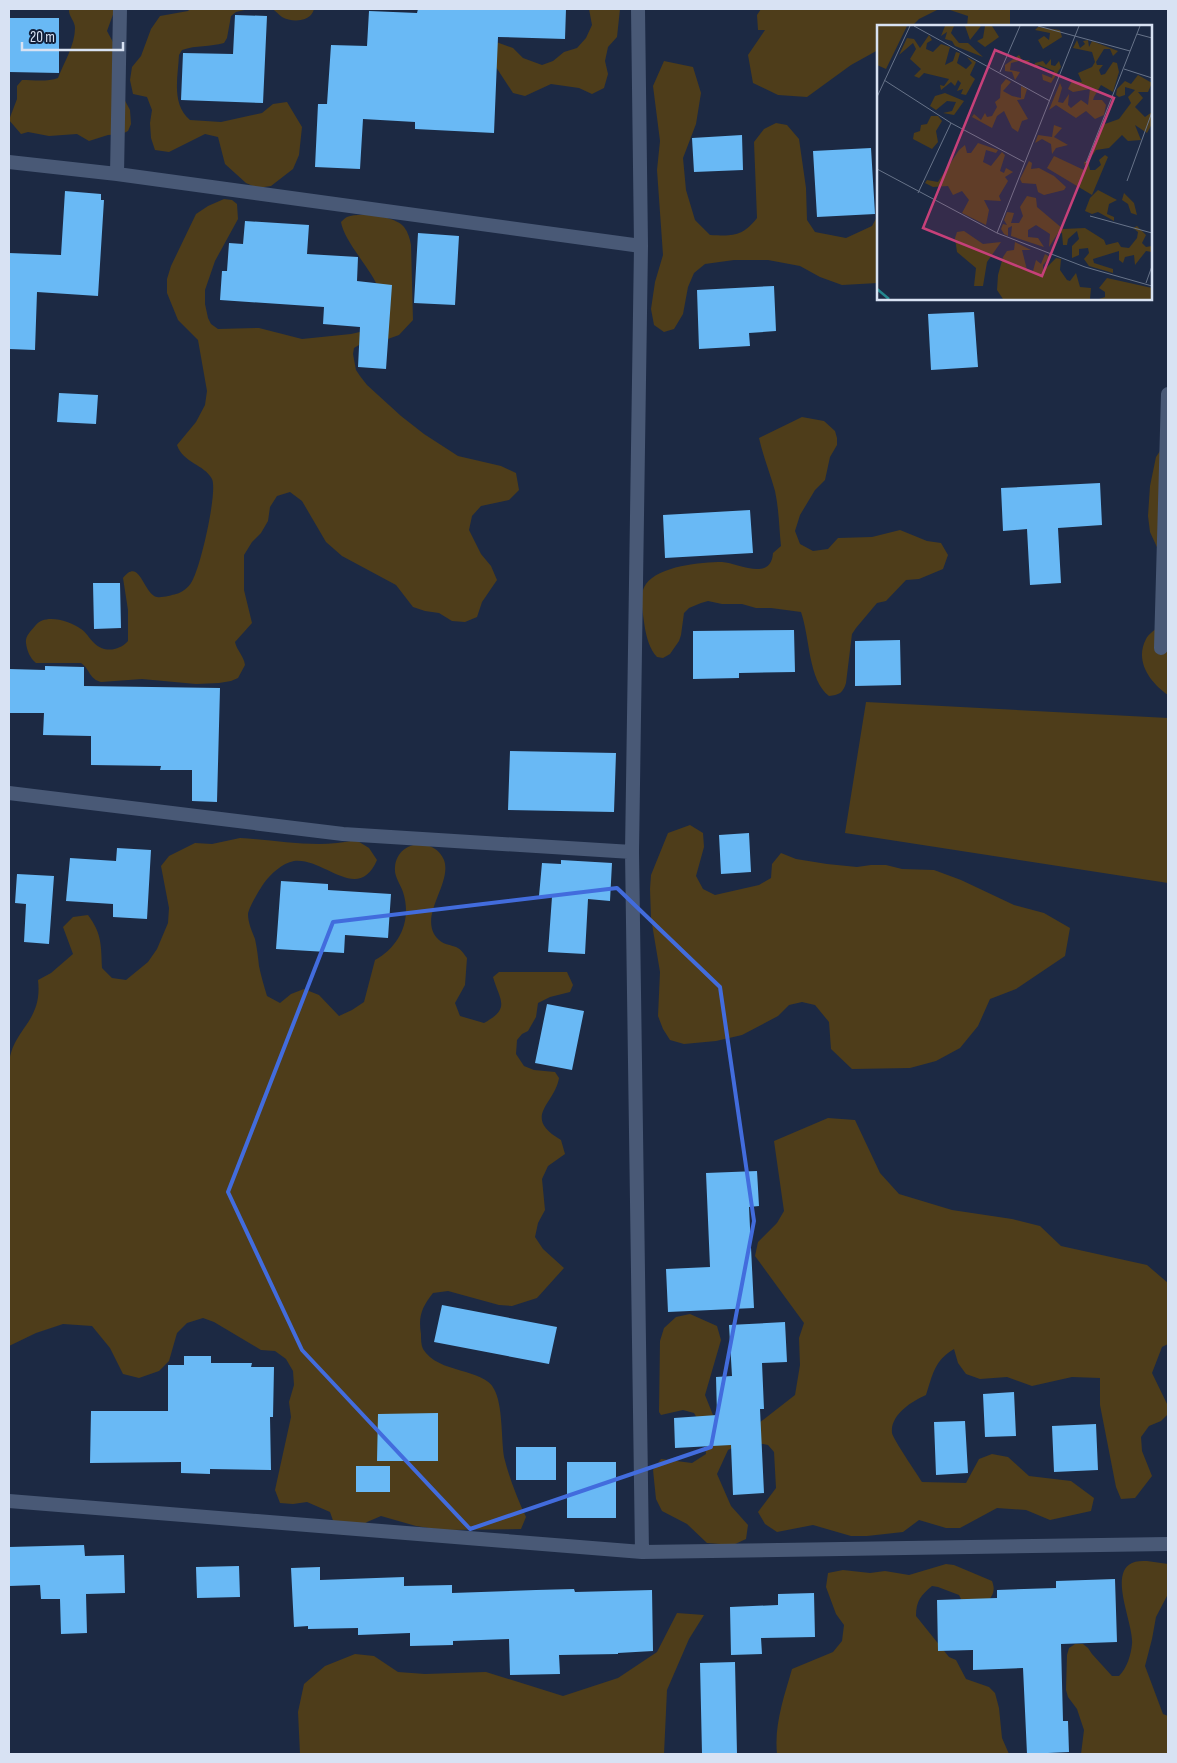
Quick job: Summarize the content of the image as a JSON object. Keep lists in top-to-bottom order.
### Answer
{
  "scale_bar": "20 m"
}
